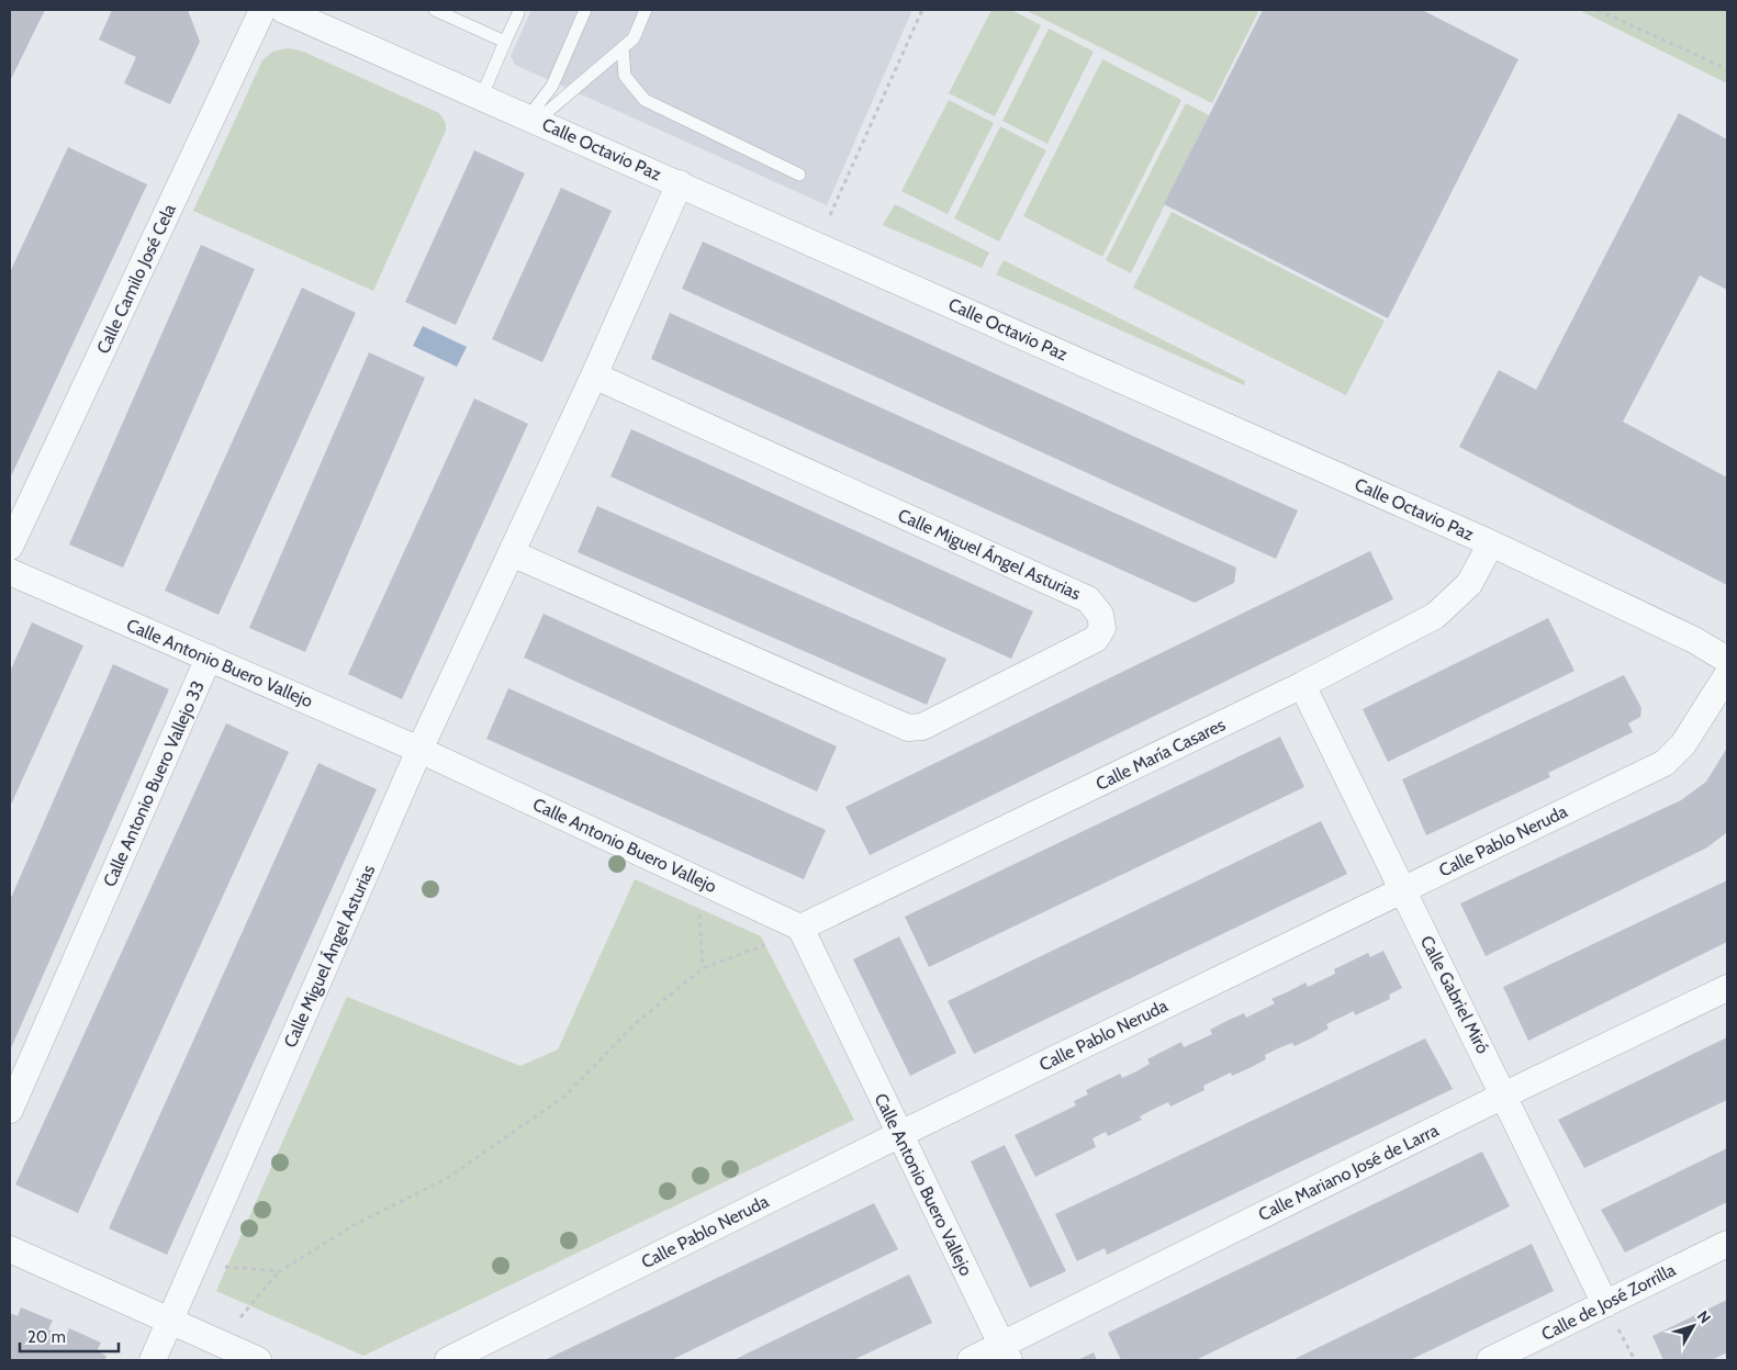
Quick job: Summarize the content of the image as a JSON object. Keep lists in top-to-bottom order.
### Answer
{
  "streets": {
    "street": [
      "Calle Octavio Paz",
      "Calle Camilo José Cela",
      "Calle Miguel Ángel Asturias",
      "Calle Antonio Buero Vallejo",
      "Calle María Casares",
      "Calle Antonio Buero Vallejo 33",
      "Calle Pablo Neruda",
      "Calle Gabriel Miró",
      "Calle Mariano José de Larra",
      "Calle de José Zorrilla"
    ]
  },
  "crossings": [
    ["Calle Octavio Paz", "Calle Miguel Ángel Asturias"],
    ["Calle Octavio Paz", "Calle María Casares"],
    ["Calle Miguel Ángel Asturias", "Calle Antonio Buero Vallejo"],
    ["Calle Antonio Buero Vallejo", "Calle María Casares"],
    ["Calle Antonio Buero Vallejo", "Calle Antonio Buero Vallejo 33"],
    ["Calle Antonio Buero Vallejo", "Calle Pablo Neruda"],
    ["Calle Antonio Buero Vallejo", "Calle Mariano José de Larra"],
    ["Calle María Casares", "Calle Gabriel Miró"],
    ["Calle Pablo Neruda", "Calle Gabriel Miró"],
    ["Calle Gabriel Miró", "Calle Mariano José de Larra"],
    ["Calle Gabriel Miró", "Calle de José Zorrilla"]
  ],
  "scale_bar": "20 m",
  "north": "top right"
}
